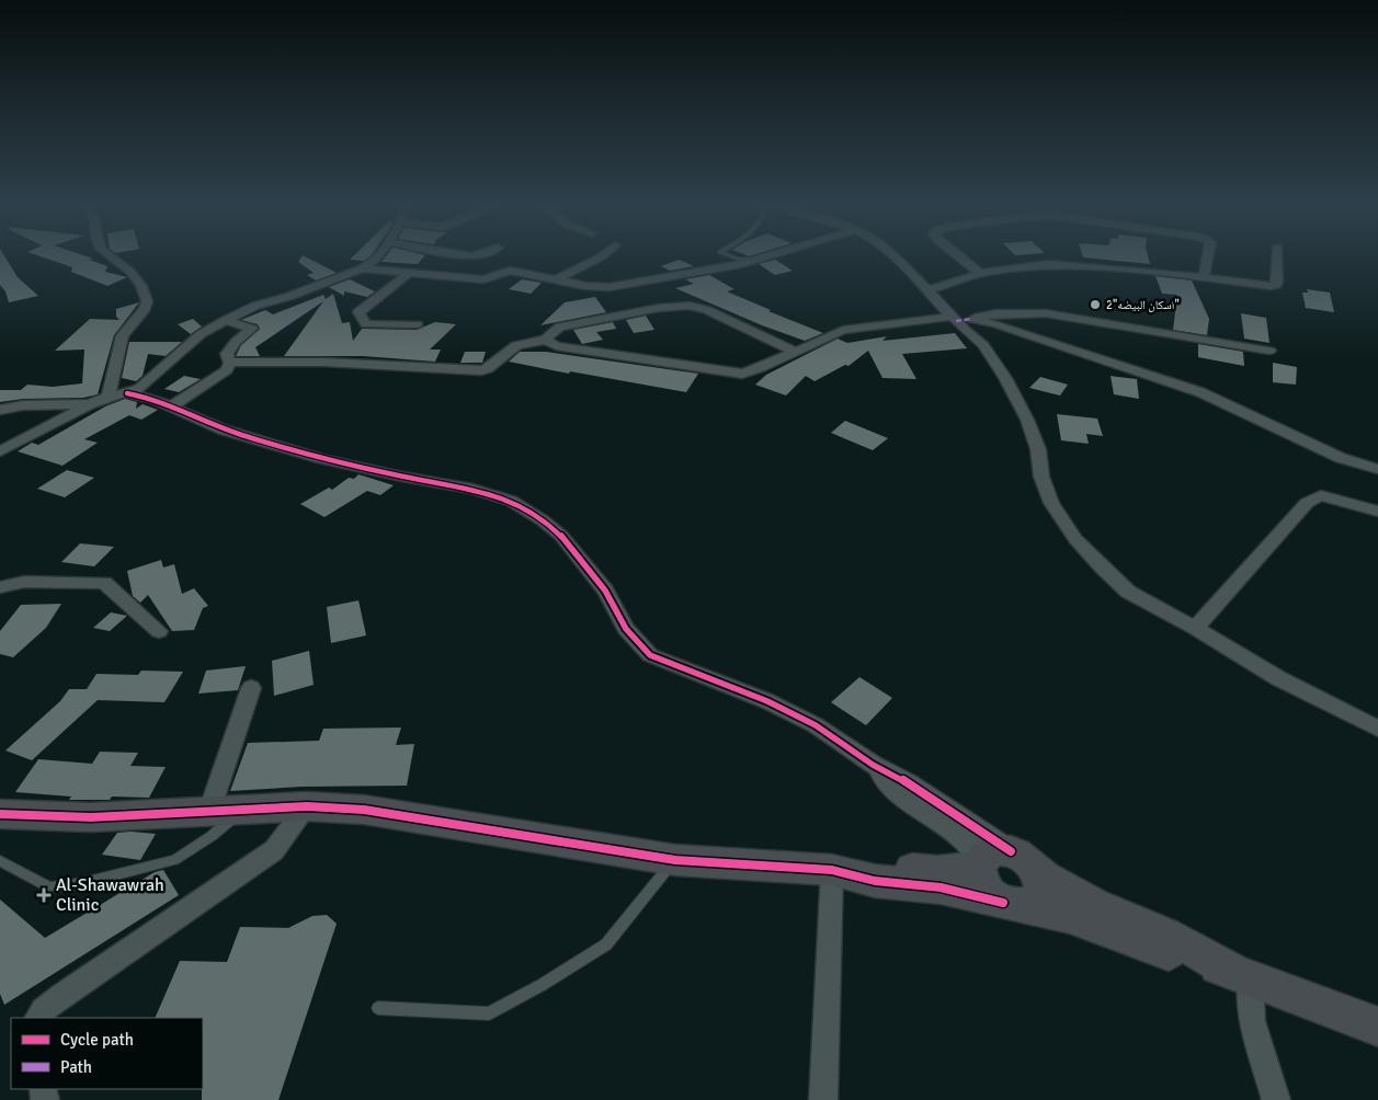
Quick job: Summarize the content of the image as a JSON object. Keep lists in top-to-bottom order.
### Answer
{
  "places": {
    "other": ["اسكان البيضه\"2\""],
    "health": ["Al-Shawawrah Clinic"]
  },
  "legend": ["Cycle path", "Path"]
}
